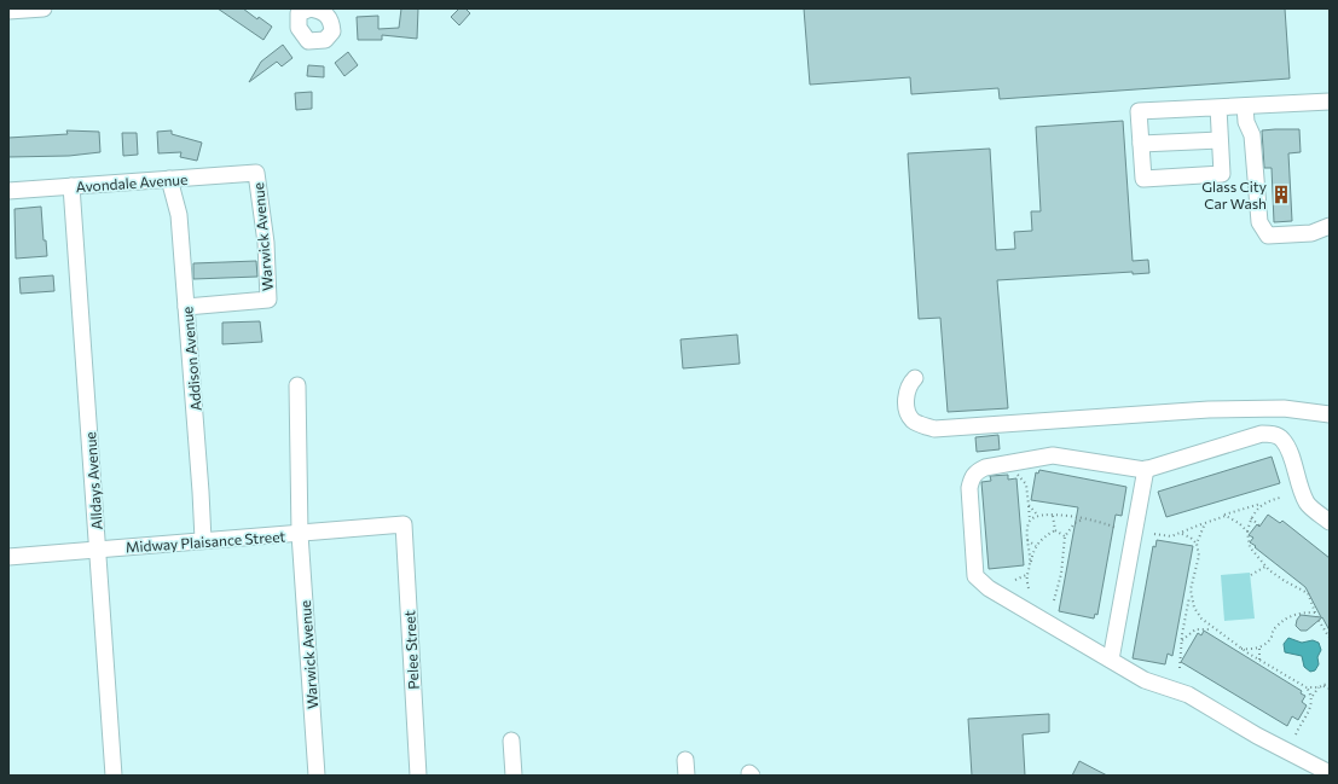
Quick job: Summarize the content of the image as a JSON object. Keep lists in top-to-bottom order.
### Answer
{
  "streets": {
    "street": [
      "Avondale Avenue",
      "Warwick Avenue",
      "Addison Avenue",
      "Alldays Avenue",
      "Midway Plaisance Street",
      "Pelee Street"
    ]
  },
  "crossings": [
    ["Avondale Avenue", "Warwick Avenue"],
    ["Avondale Avenue", "Addison Avenue"],
    ["Avondale Avenue", "Alldays Avenue"],
    ["Warwick Avenue", "Addison Avenue"],
    ["Warwick Avenue", "Midway Plaisance Street"],
    ["Addison Avenue", "Midway Plaisance Street"],
    ["Alldays Avenue", "Midway Plaisance Street"],
    ["Midway Plaisance Street", "Pelee Street"]
  ],
  "places": {
    "building": ["Glass City Car Wash"]
  }
}
